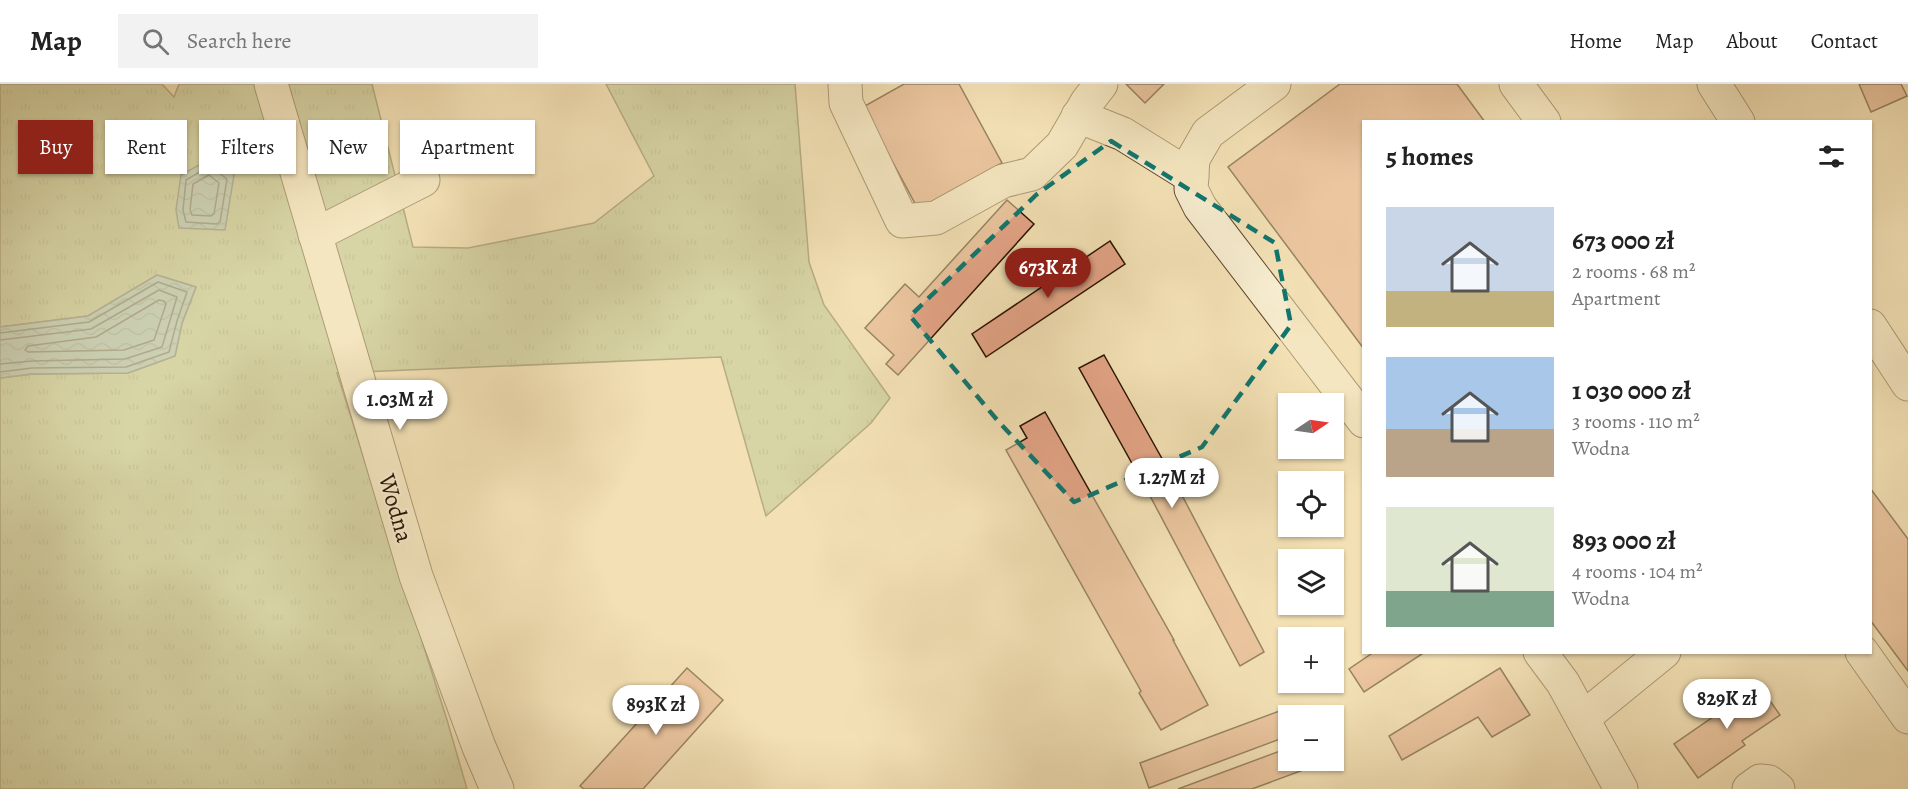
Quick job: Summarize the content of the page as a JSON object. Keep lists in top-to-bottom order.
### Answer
{
  "streets": {
    "street": ["Wodna"]
  },
  "north": "right",
  "page": {
    "header": "Map",
    "search": "Search here",
    "nav": [
      "Home",
      "Map",
      "About",
      "Contact"
    ],
    "chip": [
      "Buy",
      "Rent",
      "Filters",
      "New",
      "Apartment"
    ],
    "heading": "5 homes",
    "list": [
      {
        "name": "673 000 zł",
        "note": "2 rooms · 68 m² · Apartment"
      },
      {
        "name": "1 030 000 zł",
        "note": "3 rooms · 110 m² · Wodna"
      },
      {
        "name": "893 000 zł",
        "note": "4 rooms · 104 m² · Wodna"
      }
    ],
    "price": [
      "673K zł",
      "1.03M zł",
      "1.27M zł",
      "829K zł",
      "893K zł"
    ],
    "map_buttons": ["+", "−"]
  }
}
